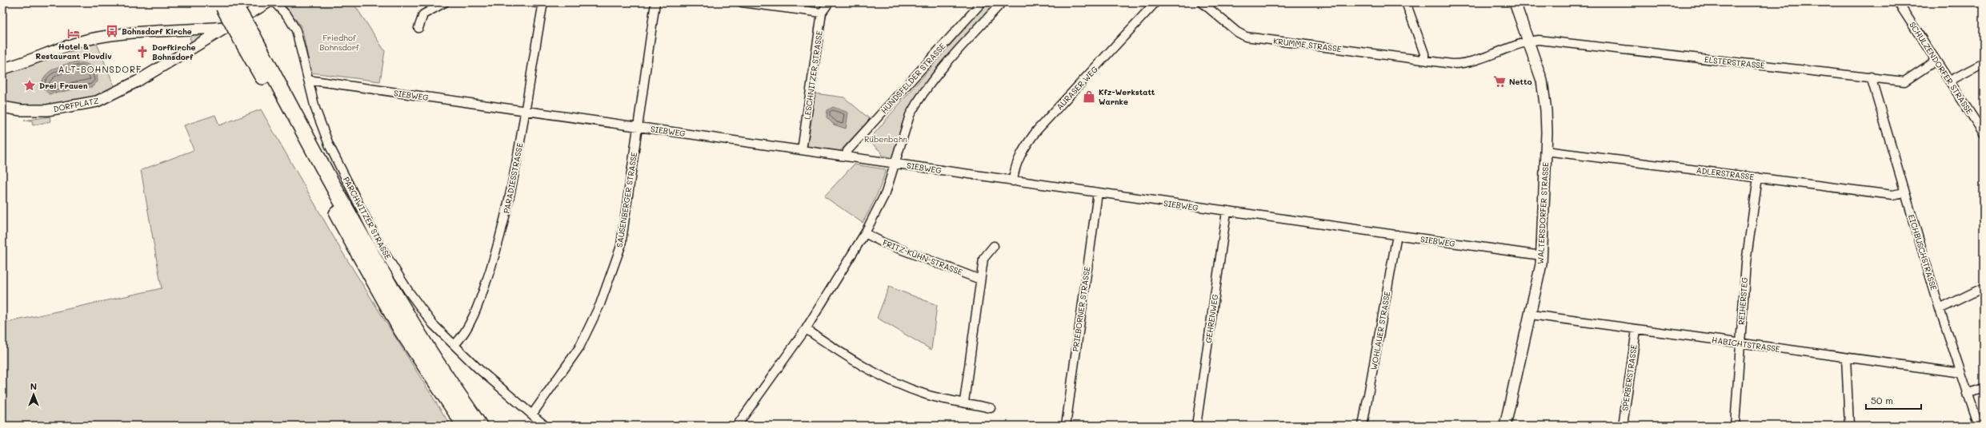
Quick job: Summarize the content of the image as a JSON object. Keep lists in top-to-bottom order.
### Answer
{
  "streets": {
    "street": [
      "KRUMME STRASSE",
      "ELSTERSTRASSE",
      "SCHULZENDORFER STRASSE",
      "LESCHNITZER STRASSE",
      "HUNDSFELDER STRASSE",
      "AURASER WEG",
      "SIEBWEG",
      "DORFPLATZ",
      "ADLERSTRASSE",
      "PARADIESSTRASSE",
      "SAUSENBERGER STRASSE",
      "WALTERSDORFER STRASSE",
      "PARCHWITZER STRASSE",
      "EICHBUSCHSTRASSE",
      "FRITZ-KÜHN-STRASSE",
      "REIHERSTEG",
      "PRIEBORNER STRASSE",
      "GEHRENWEG",
      "WOHLAUER STRASSE",
      "HABICHTSTRASSE",
      "SPERBERSTRASSE"
    ]
  },
  "crossings": [
    ["KRUMME STRASSE", "ELSTERSTRASSE"],
    ["KRUMME STRASSE", "WALTERSDORFER STRASSE"],
    ["ELSTERSTRASSE", "SCHULZENDORFER STRASSE"],
    ["ELSTERSTRASSE", "WALTERSDORFER STRASSE"],
    ["ELSTERSTRASSE", "EICHBUSCHSTRASSE"],
    ["LESCHNITZER STRASSE", "SIEBWEG"],
    ["HUNDSFELDER STRASSE", "SIEBWEG"],
    ["AURASER WEG", "SIEBWEG"],
    ["SIEBWEG", "PARADIESSTRASSE"],
    ["SIEBWEG", "SAUSENBERGER STRASSE"],
    ["SIEBWEG", "WALTERSDORFER STRASSE"],
    ["SIEBWEG", "PARCHWITZER STRASSE"],
    ["SIEBWEG", "PRIEBORNER STRASSE"],
    ["SIEBWEG", "GEHRENWEG"],
    ["SIEBWEG", "WOHLAUER STRASSE"],
    ["ADLERSTRASSE", "WALTERSDORFER STRASSE"],
    ["ADLERSTRASSE", "EICHBUSCHSTRASSE"],
    ["ADLERSTRASSE", "REIHERSTEG"],
    ["PARADIESSTRASSE", "PARCHWITZER STRASSE"],
    ["SAUSENBERGER STRASSE", "PARCHWITZER STRASSE"],
    ["WALTERSDORFER STRASSE", "HABICHTSTRASSE"],
    ["EICHBUSCHSTRASSE", "HABICHTSTRASSE"],
    ["REIHERSTEG", "HABICHTSTRASSE"],
    ["HABICHTSTRASSE", "SPERBERSTRASSE"]
  ],
  "districts": ["ALT-BOHNSDORF"],
  "parks": ["Friedhof Bohnsdorf", "Rübenbahn"],
  "places": {
    "bus stop": ["Bohnsdorf Kirche"],
    "hotel": ["Hotel & Restaurant Plovdiv"],
    "church": ["Dorfkirche Bohnsdorf"],
    "supermarket": ["Netto"],
    "place": ["Drei Frauen"],
    "shop": ["Kfz-Werkstatt Warnke"]
  },
  "scale_bar": "50 m",
  "north": "top"
}
